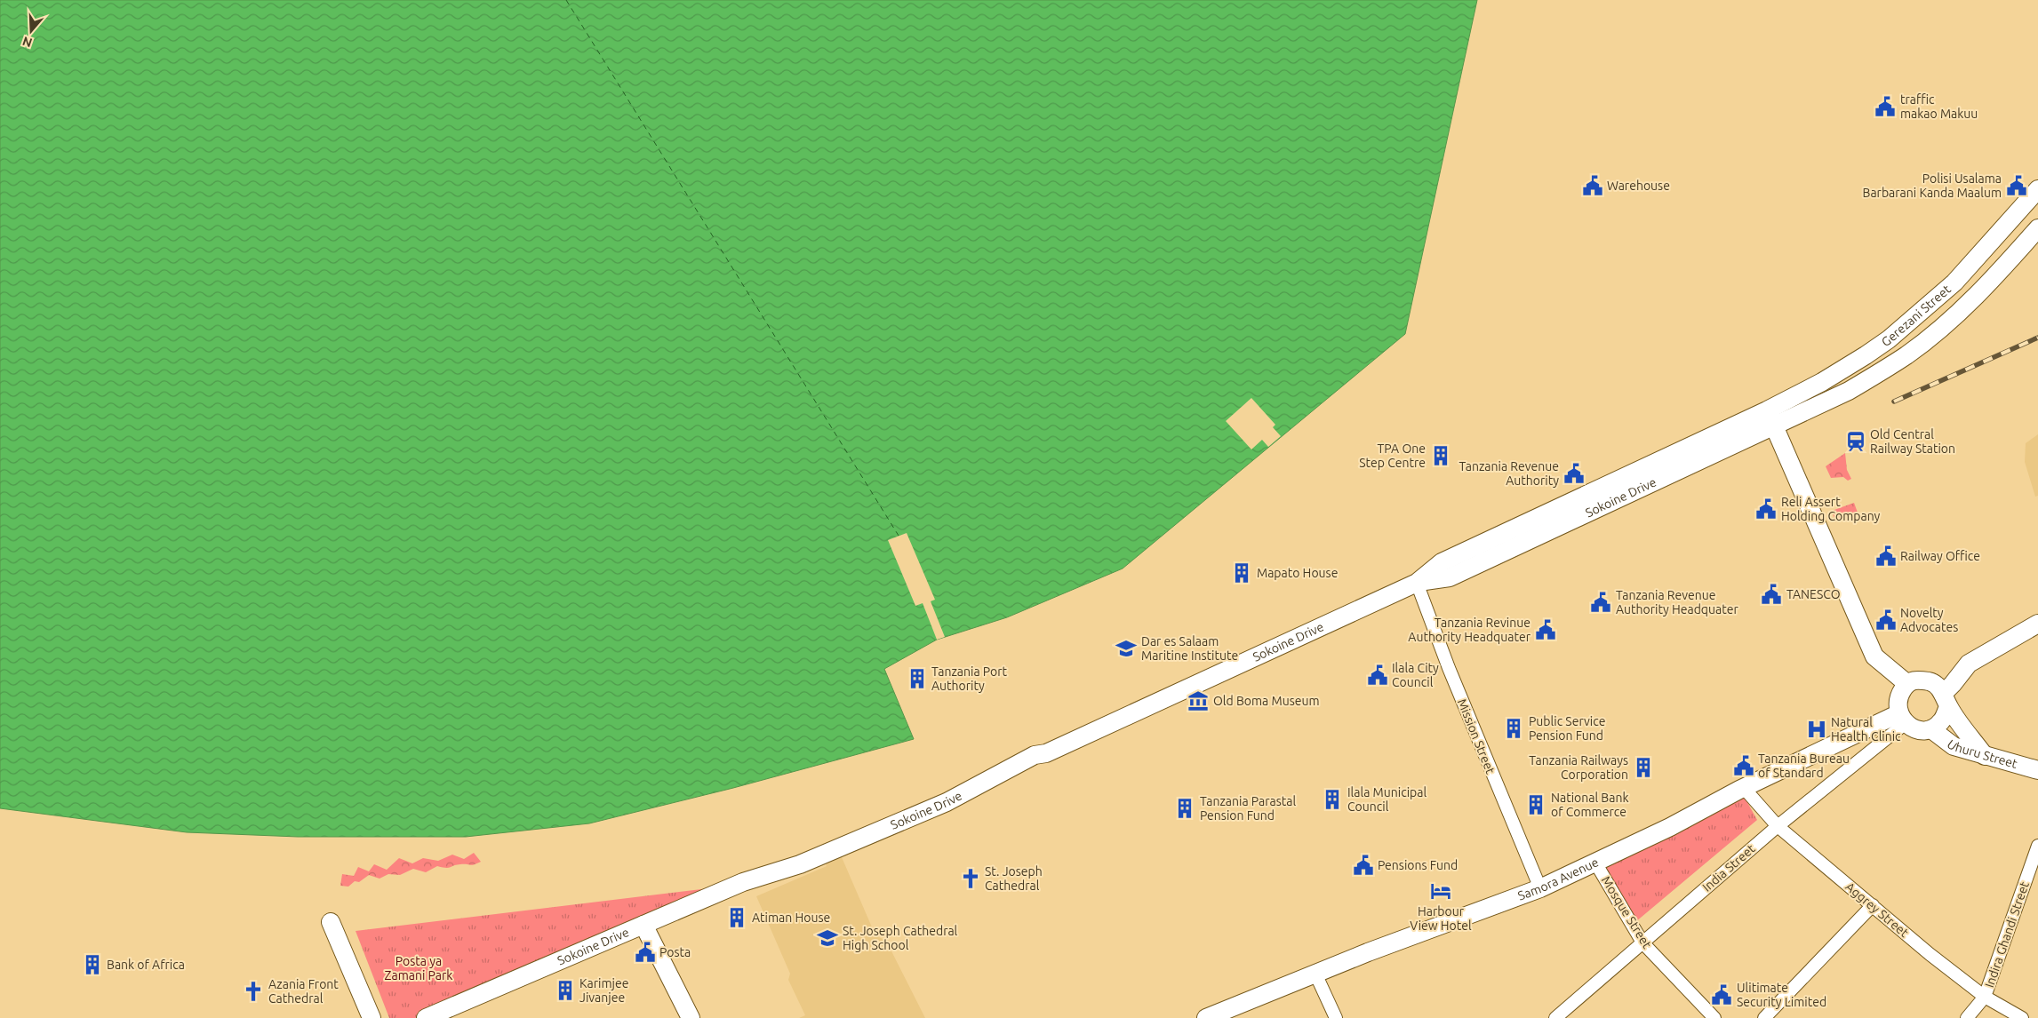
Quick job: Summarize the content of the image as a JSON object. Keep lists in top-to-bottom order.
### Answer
{
  "streets": {
    "street": [
      "Gerezani Street",
      "Sokoine Drive",
      "Mission Street",
      "Uhuru Street",
      "India Street",
      "Samora Avenue",
      "Aggrey Street",
      "Mosque Street",
      "Indira Ghandi Street"
    ]
  },
  "crossings": [
    ["Gerezani Street", "Sokoine Drive"],
    ["Sokoine Drive", "Mission Street"],
    ["Mission Street", "Samora Avenue"],
    ["Uhuru Street", "India Street"],
    ["Uhuru Street", "Samora Avenue"],
    ["India Street", "Samora Avenue"],
    ["India Street", "Aggrey Street"],
    ["India Street", "Mosque Street"],
    ["Samora Avenue", "Aggrey Street"],
    ["Samora Avenue", "Mosque Street"],
    ["Aggrey Street", "Indira Ghandi Street"]
  ],
  "parks": ["Posta ya Zamani Park"],
  "places": {
    "public building": [
      "traffic makao Makuu",
      "Warehouse",
      "Polisi Usalama Barbarani Kanda Maalum",
      "Tanzania Revenue Authority",
      "Reli Assert Holding Company",
      "Railway Office",
      "TANESCO",
      "Tanzania Revenue Authority Headquater",
      "Novelty Advocates",
      "Tanzania Revinue Authority Headquater",
      "Ilala City Council",
      "Tanzania Bureau of Standard",
      "Pensions Fund",
      "Posta",
      "Ulitimate Security Limited"
    ],
    "station": ["Old Central Railway Station"],
    "building": [
      "TPA One Step Centre",
      "Mapato House",
      "Tanzania Port Authority",
      "Public Service Pension Fund",
      "Tanzania Railways Corporation",
      "Ilala Municipal Council",
      "National Bank of Commerce",
      "Tanzania Parastal Pension Fund",
      "Atiman House",
      "Bank of Africa",
      "Karimjee Jivanjee"
    ],
    "school or university": ["Dar es Salaam Maritine Institute", "St. Joseph Cathedral High School"],
    "museum": ["Old Boma Museum"],
    "hospital": ["Natural Health Clinic"],
    "church": ["St. Joseph Cathedral", "Azania Front Cathedral"],
    "hotel": ["Harbour View Hotel"]
  },
  "north": "bottom"
}
